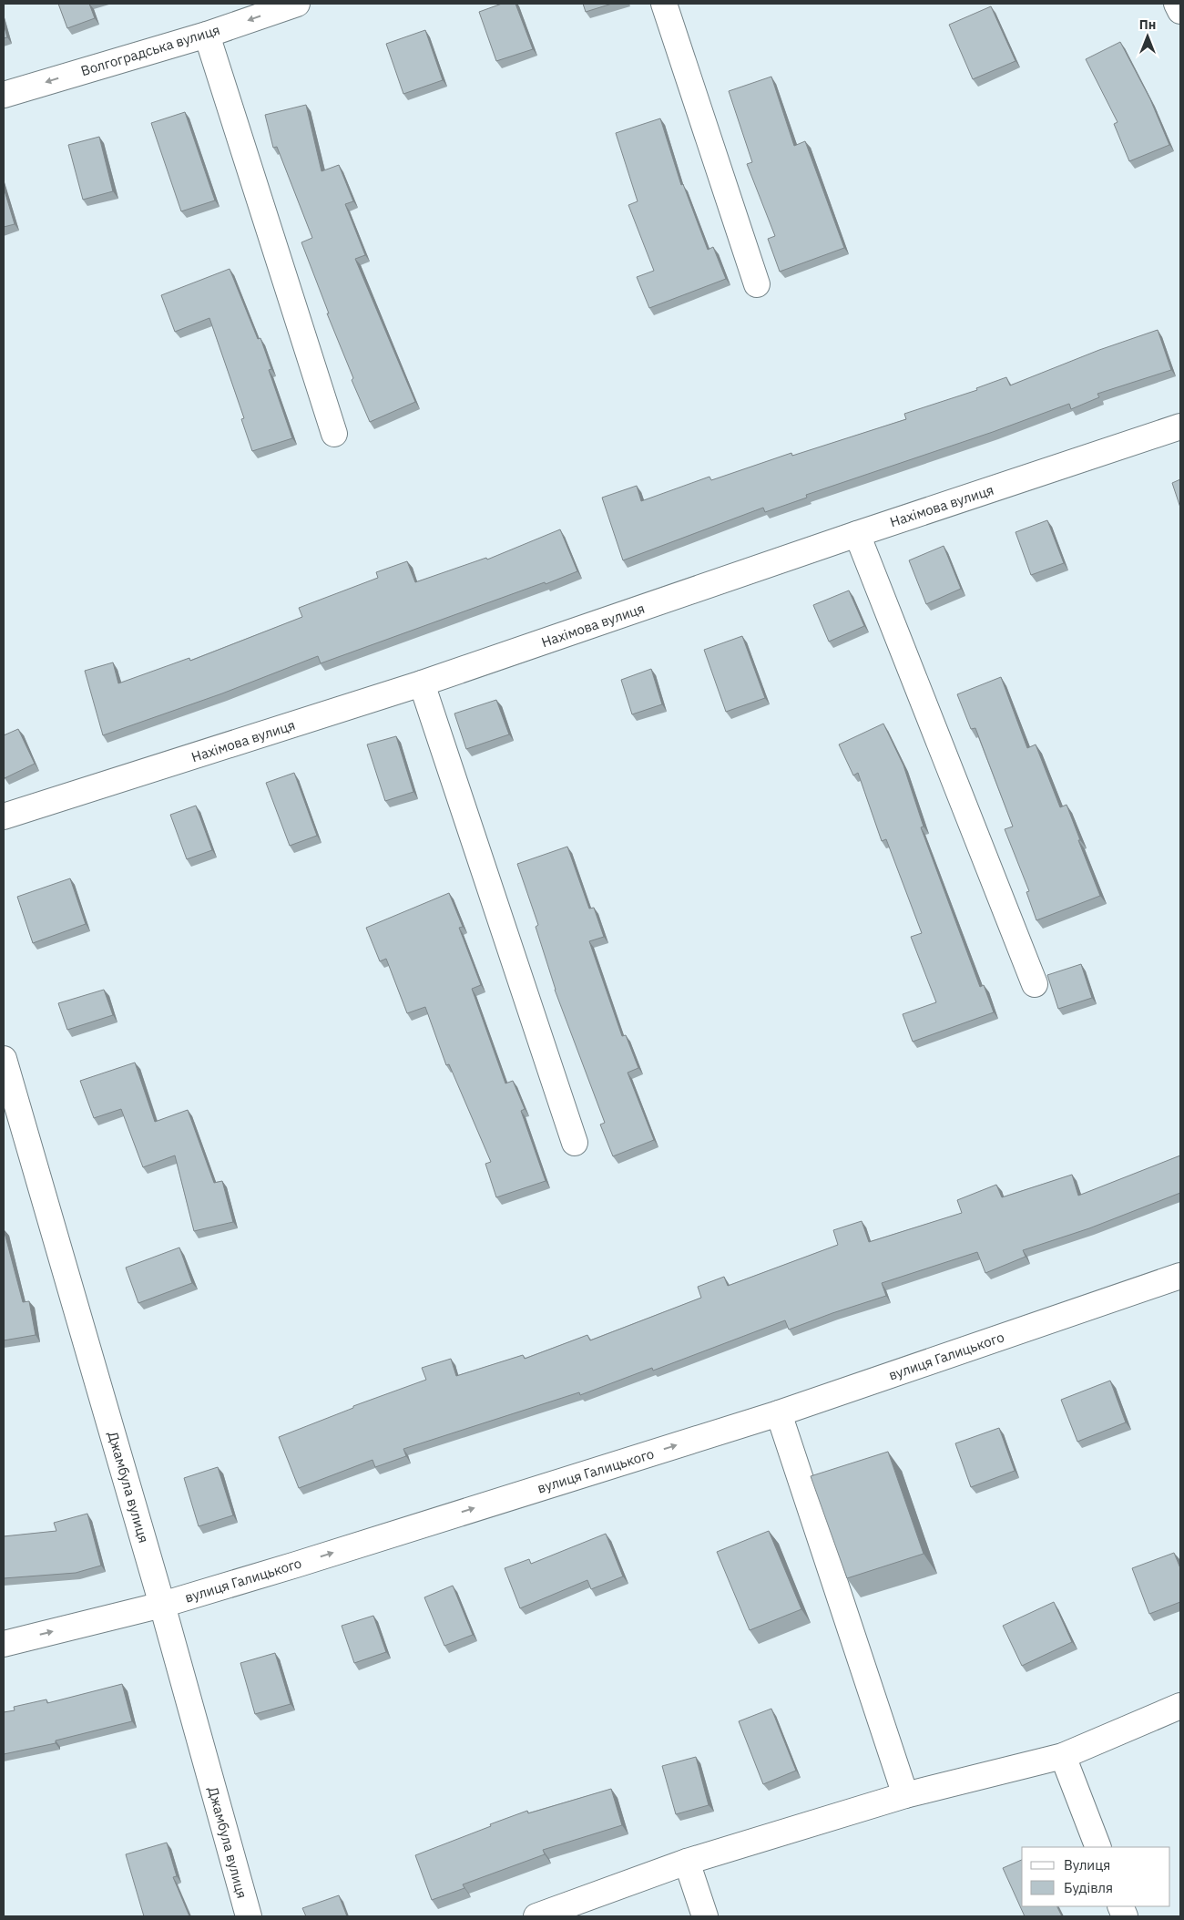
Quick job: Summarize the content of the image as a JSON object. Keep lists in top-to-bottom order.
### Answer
{
  "streets": {
    "street": [
      "Волгоградська вулиця",
      "Нахімова вулиця",
      "вулиця Галицького",
      "Джамбула вулиця"
    ]
  },
  "crossings": [
    ["вулиця Галицького", "Джамбула вулиця"]
  ],
  "one_way": ["Волгоградська вулиця", "вулиця Галицького"],
  "legend": ["Вулиця", "Будівля"],
  "north": "top"
}
